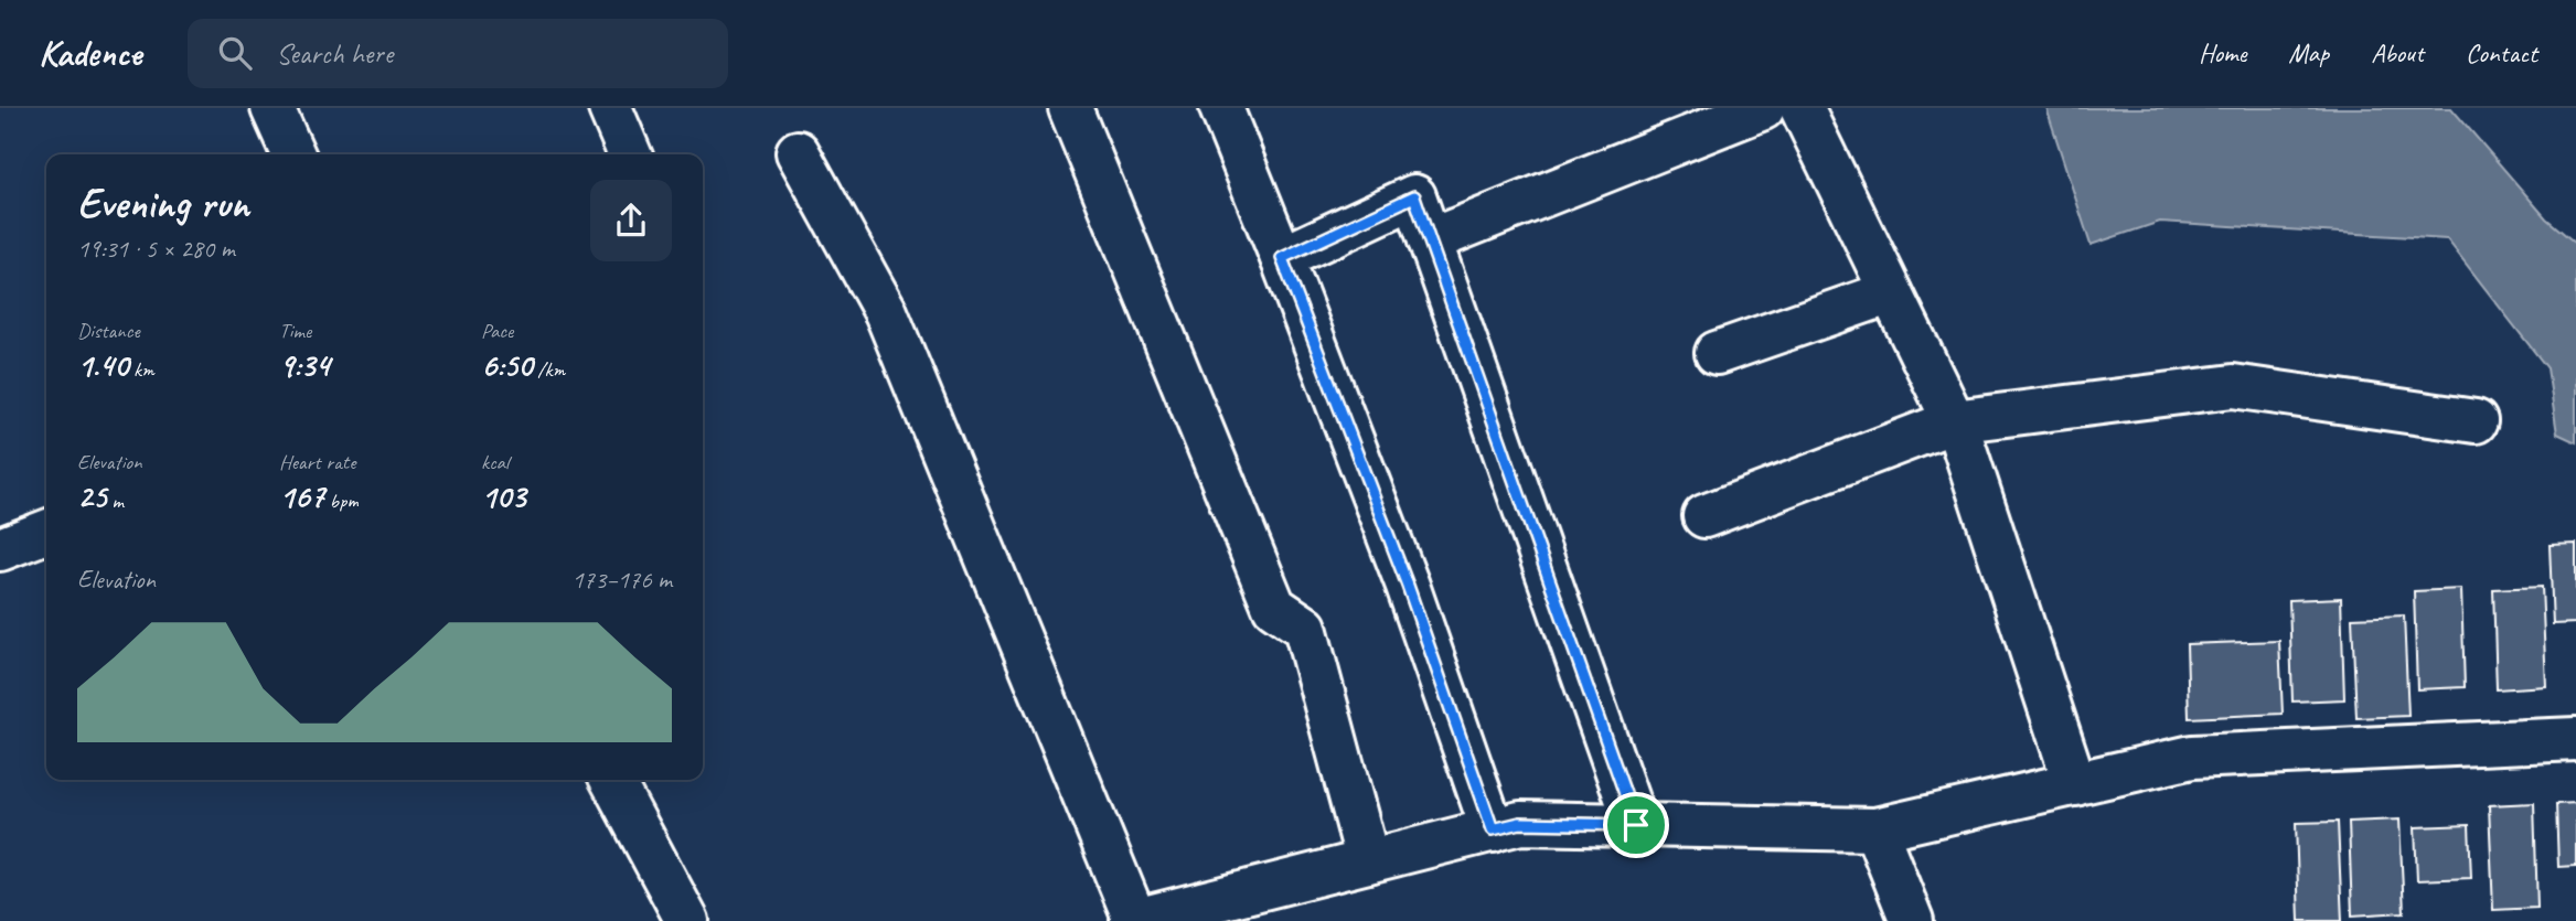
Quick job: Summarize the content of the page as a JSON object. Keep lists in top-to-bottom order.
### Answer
{
  "page": {
    "header": "Kadence",
    "search": "Search here",
    "nav": [
      "Home",
      "Map",
      "About",
      "Contact"
    ],
    "heading": ["Evening run", "19:31 · 5 × 280 m"],
    "stats": [
      ["Distance", "1.40 km"],
      ["Time", "9:34"],
      ["Pace", "6:50 /km"],
      ["Elevation", "25 m"],
      ["Heart rate", "167 bpm"],
      ["kcal", "103"]
    ],
    "chart": ["Elevation", "173–176 m"]
  }
}
